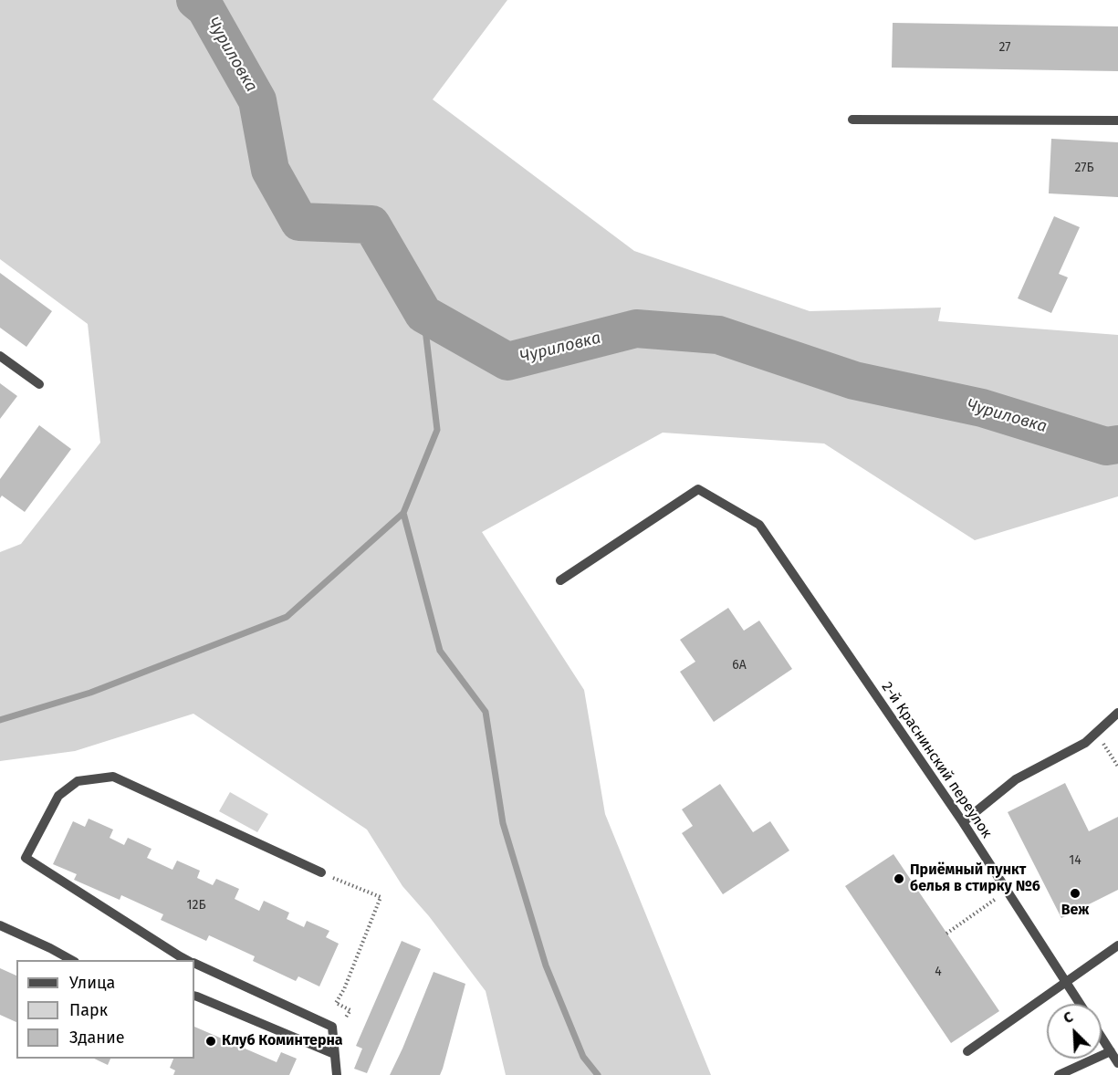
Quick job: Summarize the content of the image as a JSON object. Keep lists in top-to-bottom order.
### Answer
{
  "streets": {
    "street": ["2-й Краснинский переулок"]
  },
  "water": ["Чуриловка"],
  "places": ["Приёмный пункт белья в стирку №6", "Веж", "Клуб Коминтерна"],
  "house_numbers": [
    "27",
    "27Б",
    "6А",
    "14",
    "12Б",
    "4"
  ],
  "legend": ["Улица", "Парк", "Здание"],
  "north": "top left"
}
